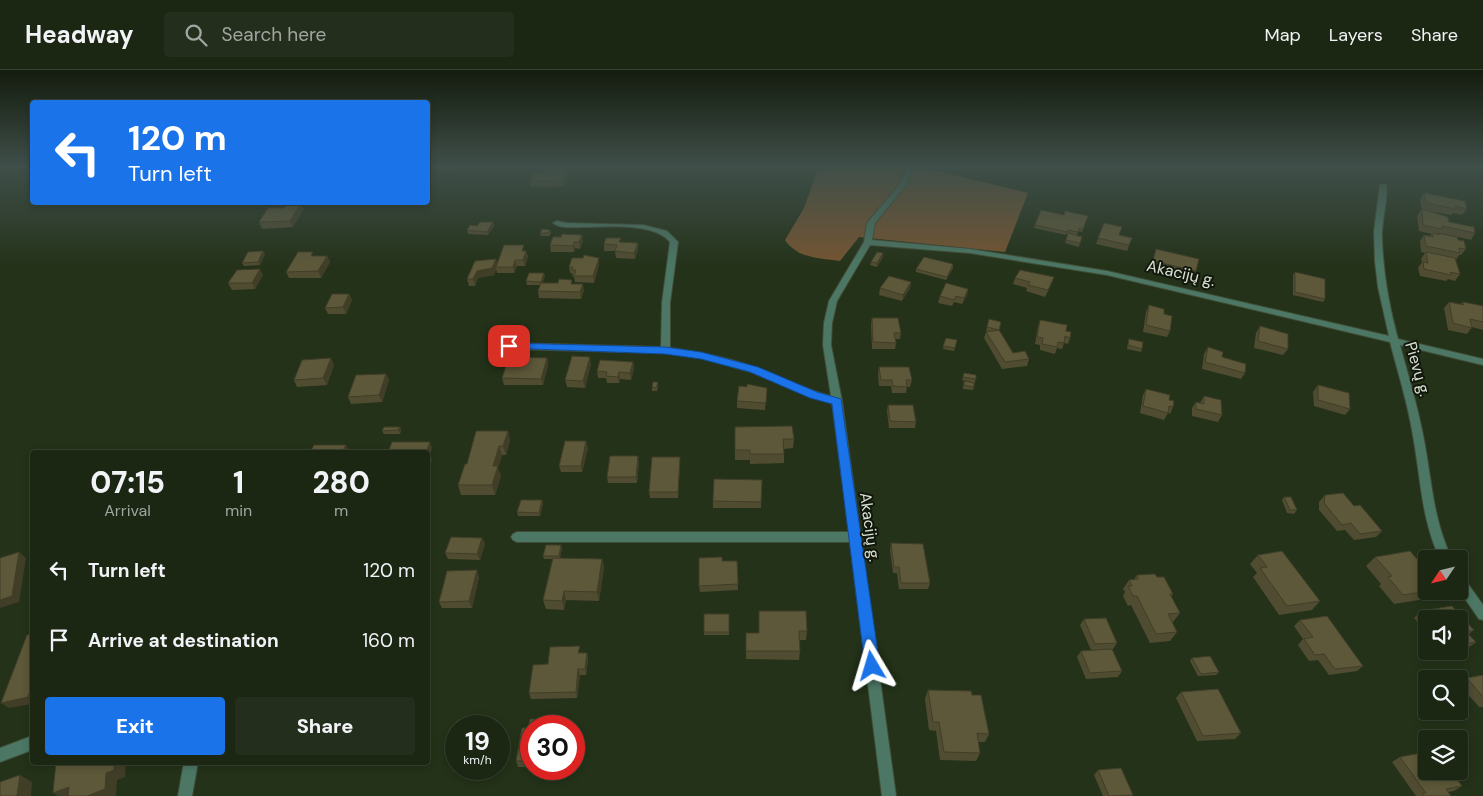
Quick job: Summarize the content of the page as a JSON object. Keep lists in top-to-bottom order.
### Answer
{
  "streets": {
    "street": ["Akacijų g.", "Pievų g."]
  },
  "crossings": [
    ["Akacijų g.", "Pievų g."]
  ],
  "north": "bottom left",
  "page": {
    "header": "Headway",
    "search": "Search here",
    "nav": ["Map", "Layers", "Share"],
    "turn": ["120 m", "Turn left"],
    "eta": [
      "07:15",
      "Arrival",
      "1",
      "min",
      "280",
      "m"
    ],
    "list": [
      {
        "name": "Turn left",
        "value": "120 m"
      },
      {
        "name": "Arrive at destination",
        "value": "160 m"
      }
    ],
    "buttons": ["Exit", "Share"],
    "speed": "19 km/h",
    "limit": "30"
  }
}
